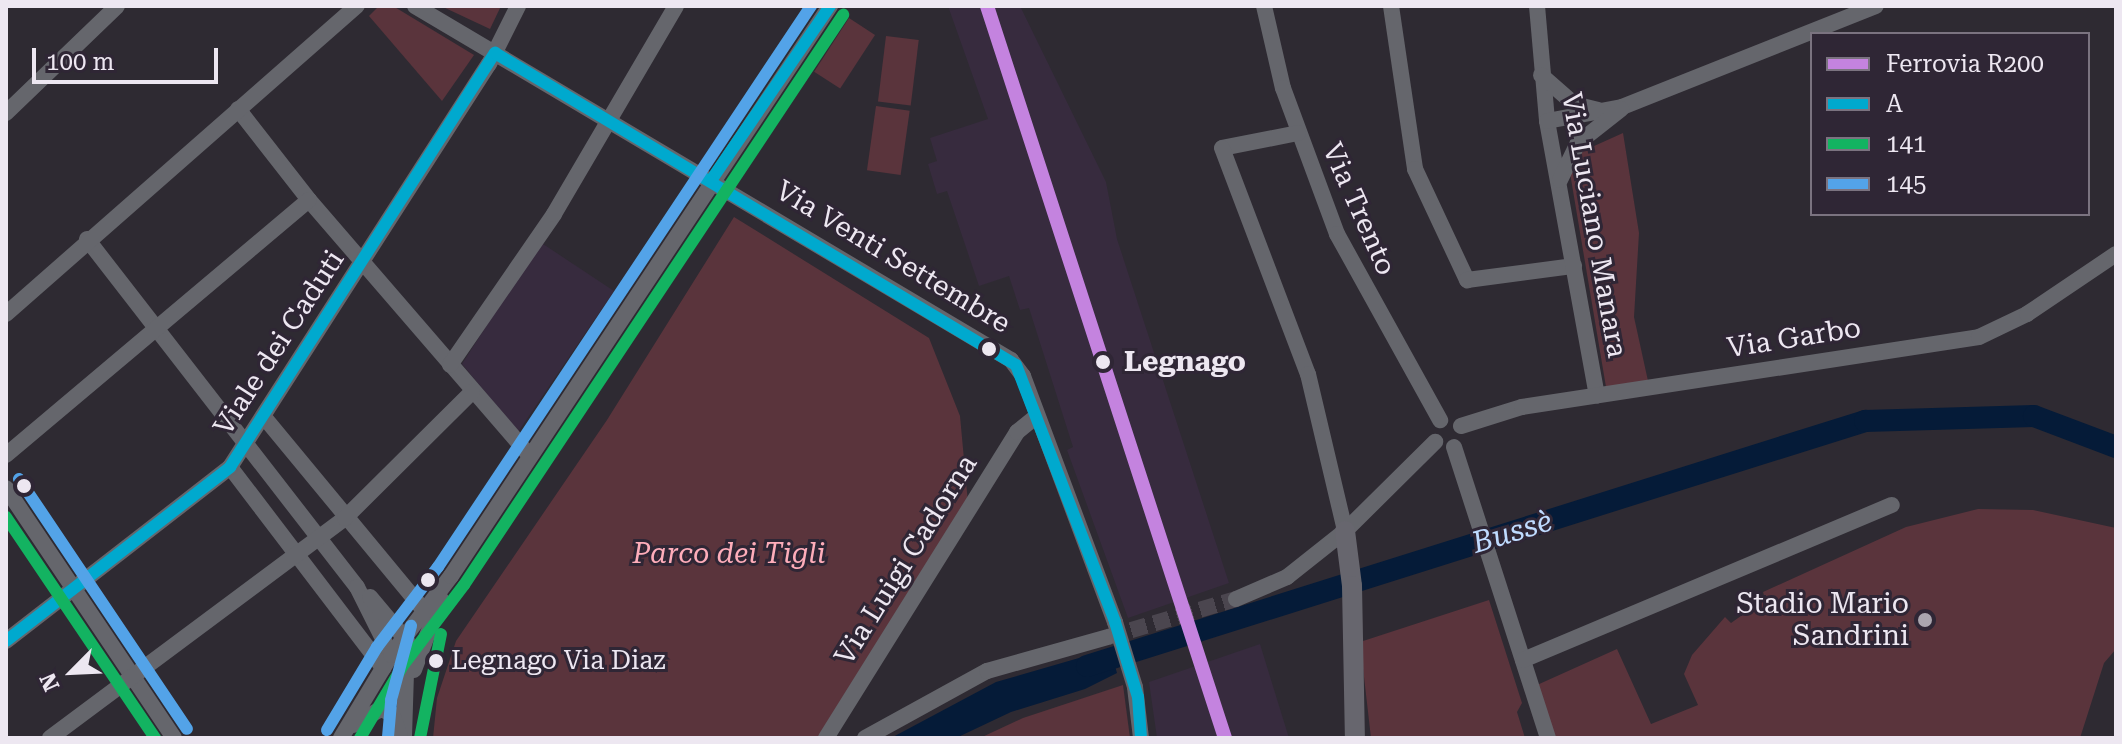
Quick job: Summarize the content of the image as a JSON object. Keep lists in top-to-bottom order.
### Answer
{
  "streets": {
    "street": [
      "Via Trento",
      "Via Luciano Manara",
      "Via Venti Settembre",
      "Via Garbo",
      "Viale dei Caduti",
      "Via Luigi Cadorna"
    ]
  },
  "crossings": [
    ["Via Trento", "Via Garbo"],
    ["Via Luciano Manara", "Via Garbo"],
    ["Via Venti Settembre", "Viale dei Caduti"],
    ["Via Venti Settembre", "Via Luigi Cadorna"]
  ],
  "water": ["Bussè"],
  "parks": ["Parco dei Tigli"],
  "places": ["Legnago", "Stadio Mario Sandrini", "Legnago Via Diaz"],
  "lines": [
    "rail line R200",
    "transit line A",
    "transit line 145",
    "transit line 141"
  ],
  "legend": [
    "Ferrovia R200",
    "A",
    "141",
    "145"
  ],
  "scale_bar": "100 m",
  "north": "bottom left"
}
